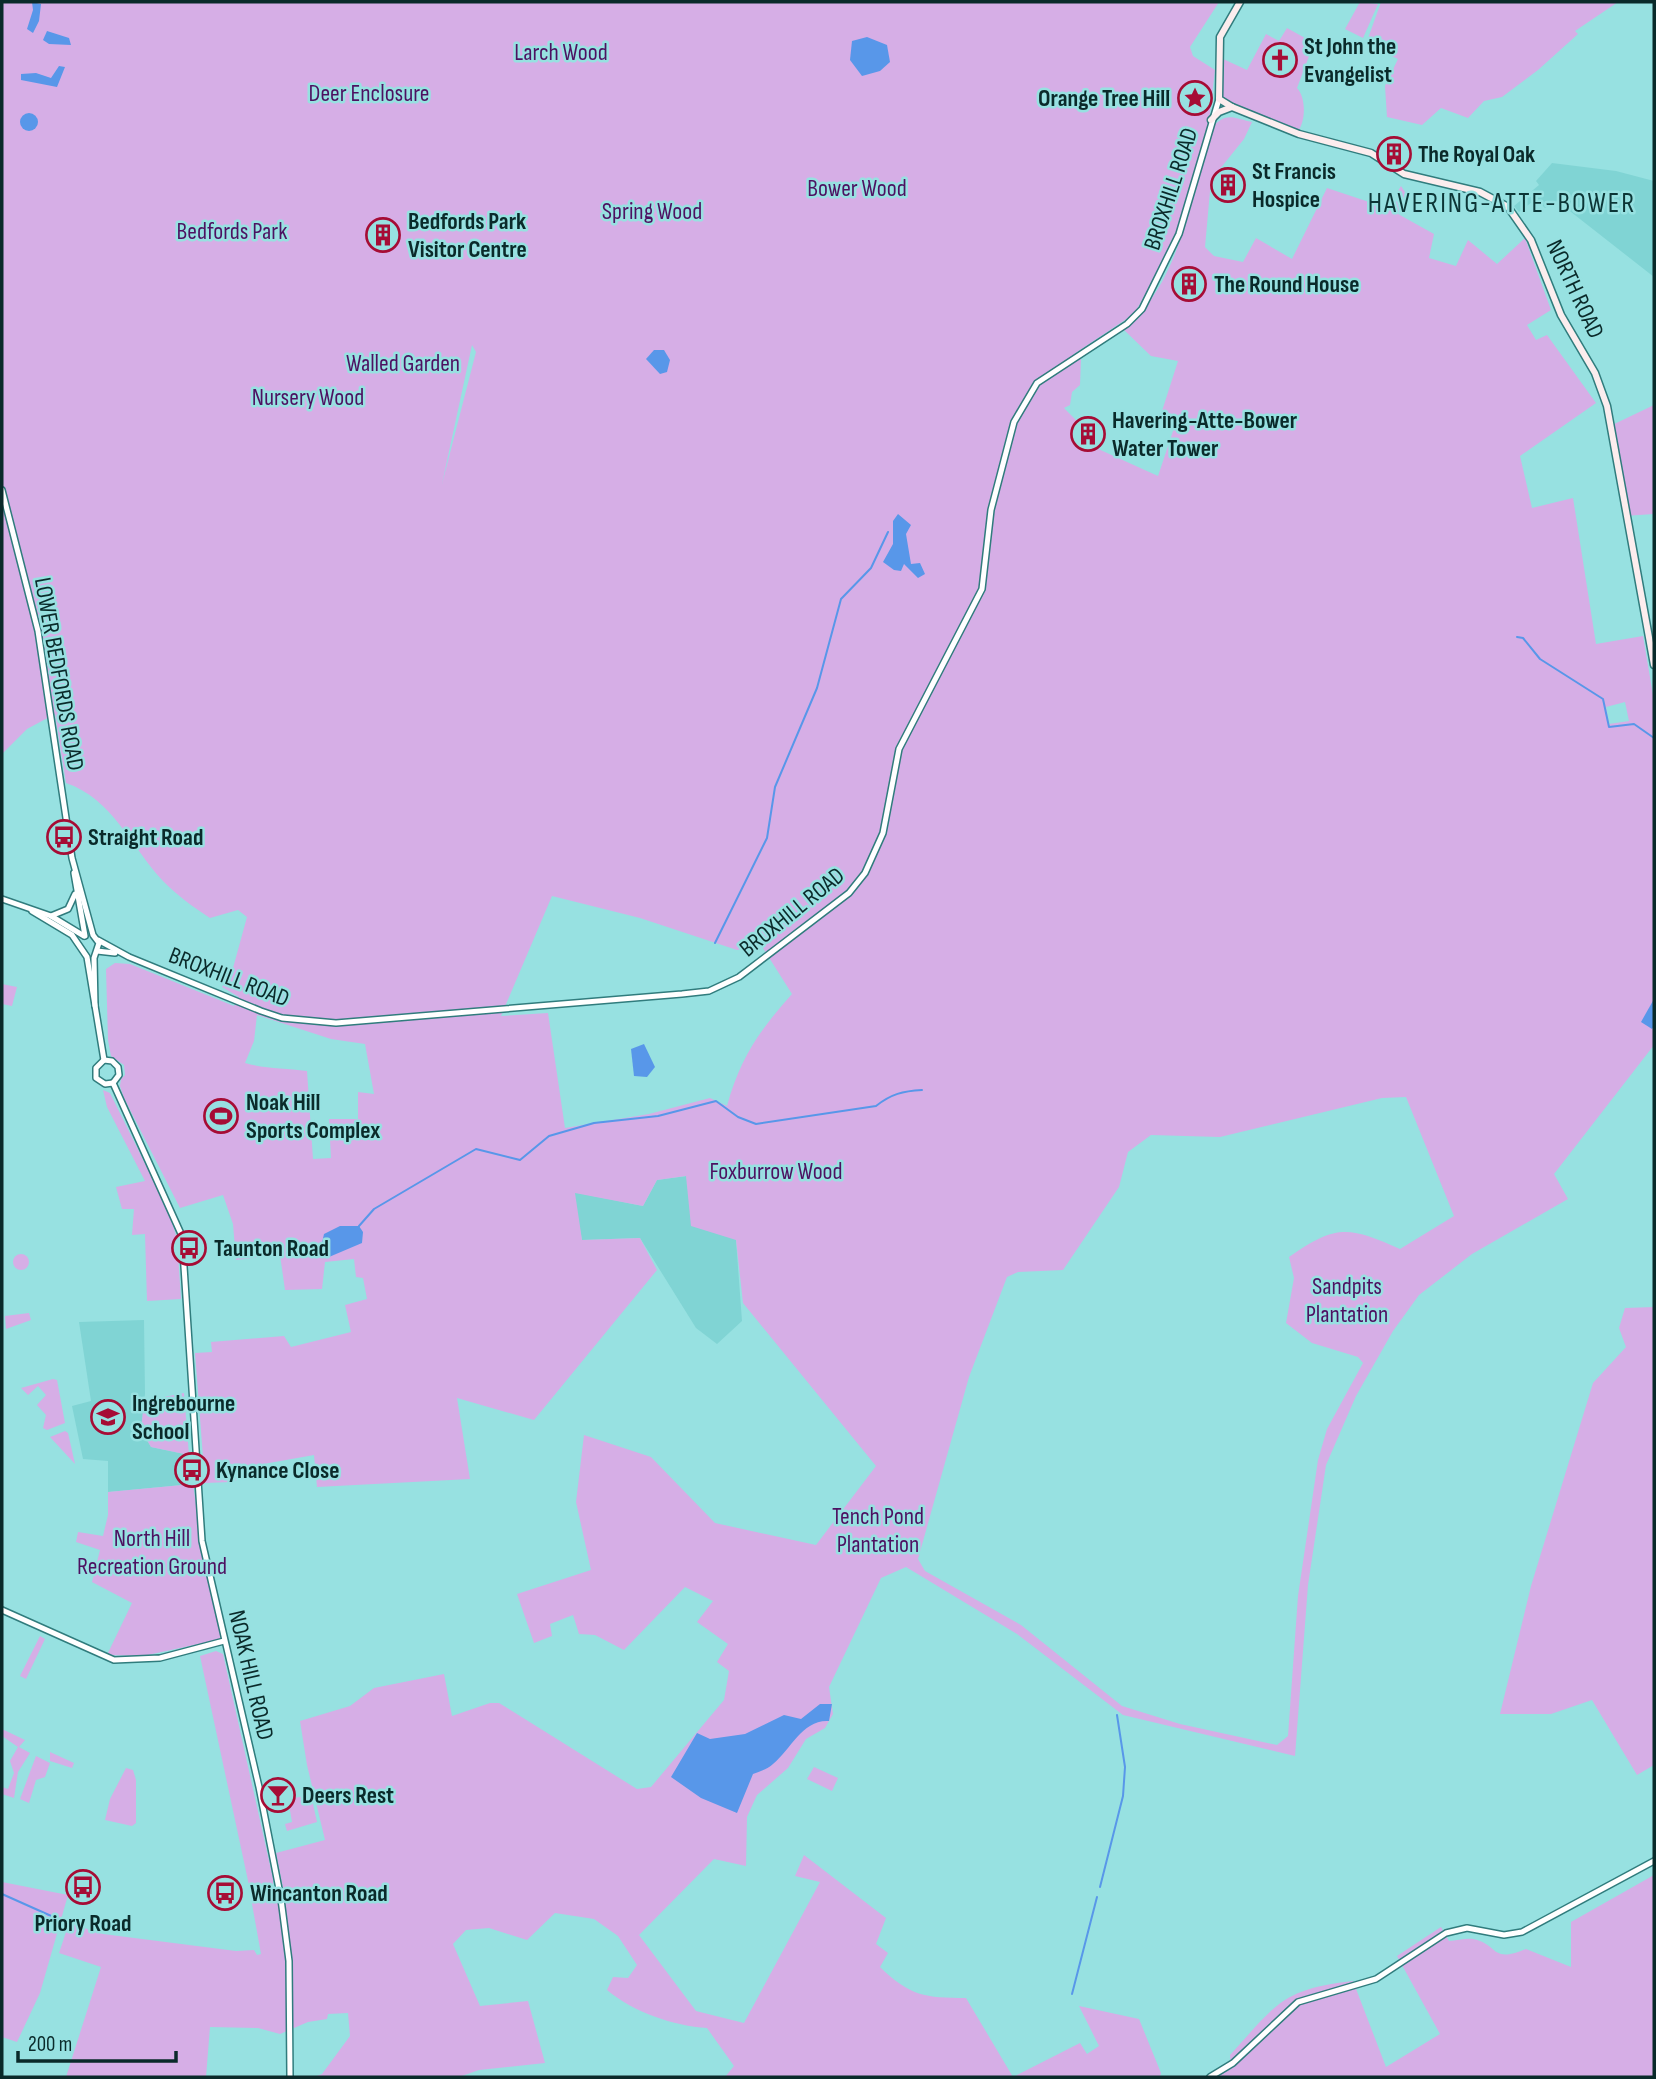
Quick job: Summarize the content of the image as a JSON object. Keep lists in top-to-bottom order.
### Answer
{
  "streets": {
    "main road": ["NORTH ROAD"],
    "street": ["BROXHILL ROAD", "LOWER BEDFORDS ROAD", "NOAK HILL ROAD"]
  },
  "crossings": [
    ["BROXHILL ROAD", "LOWER BEDFORDS ROAD"],
    ["BROXHILL ROAD", "NOAK HILL ROAD"],
    ["LOWER BEDFORDS ROAD", "NOAK HILL ROAD"]
  ],
  "districts": ["HAVERING-ATTE-BOWER"],
  "parks": [
    "Larch Wood",
    "Deer Enclosure",
    "Bower Wood",
    "Spring Wood",
    "Bedfords Park",
    "Walled Garden",
    "Nursery Wood",
    "Foxburrow Wood",
    "Sandpits Plantation",
    "Tench Pond Plantation",
    "North Hill Recreation Ground"
  ],
  "places": {
    "church": ["St John the Evangelist"],
    "place": ["Orange Tree Hill"],
    "building": [
      "The Royal Oak",
      "St Francis Hospice",
      "Bedfords Park Visitor Centre",
      "The Round House",
      "Havering-Atte-Bower Water Tower"
    ],
    "bus stop": [
      "Straight Road",
      "Taunton Road",
      "Kynance Close",
      "Priory Road",
      "Wincanton Road"
    ],
    "sports": ["Noak Hill Sports Complex"],
    "school or university": ["Ingrebourne School"],
    "bar": ["Deers Rest"]
  },
  "scale_bar": "200 m"
}
